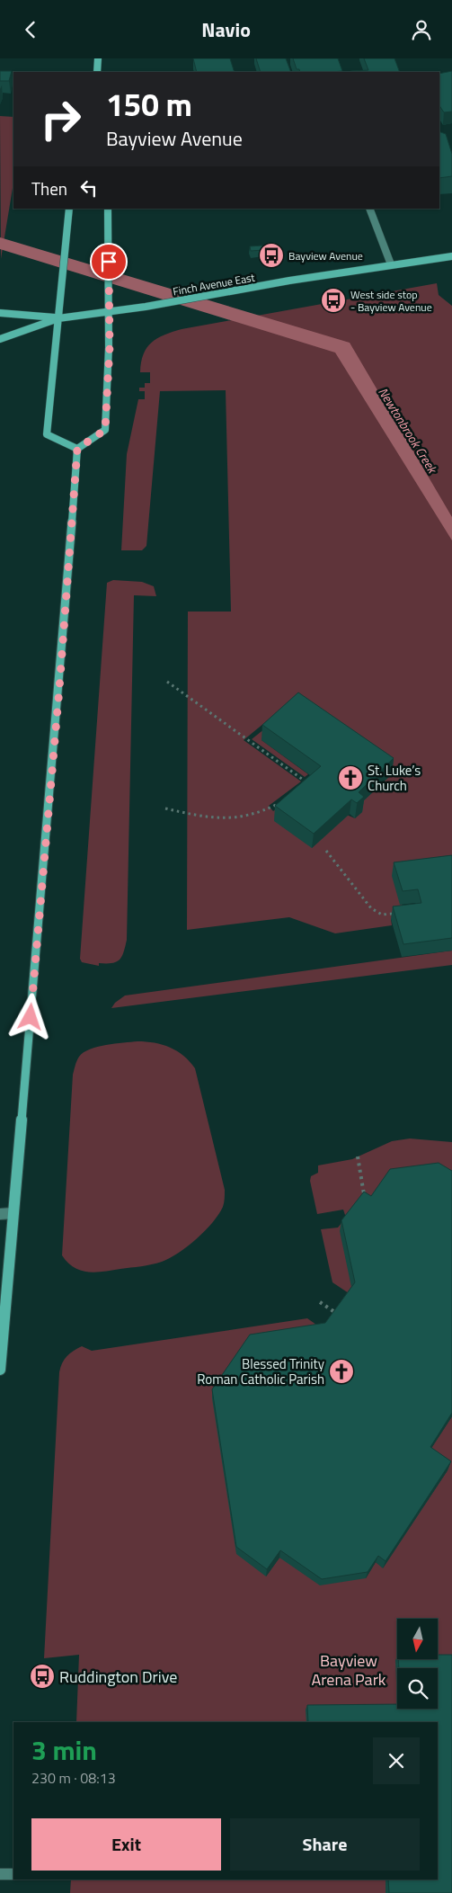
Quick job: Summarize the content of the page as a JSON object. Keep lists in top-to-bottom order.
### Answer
{
  "streets": {
    "main road": ["Finch Avenue East"]
  },
  "water": ["Newtonbrook Creek"],
  "parks": ["Bayview Arena Park"],
  "places": {
    "bus stop": ["Bayview Avenue", "West side stop - Bayview Avenue", "Ruddington Drive"],
    "church": ["St. Luke’s Church", "Blessed Trinity Roman Catholic Parish"]
  },
  "north": "bottom",
  "page": {
    "header": "Navio",
    "turn": ["150 m", "Bayview Avenue"],
    "then": "Then",
    "heading": ["3 min", "230 m · 08:13"],
    "buttons": ["Exit", "Share"]
  }
}
